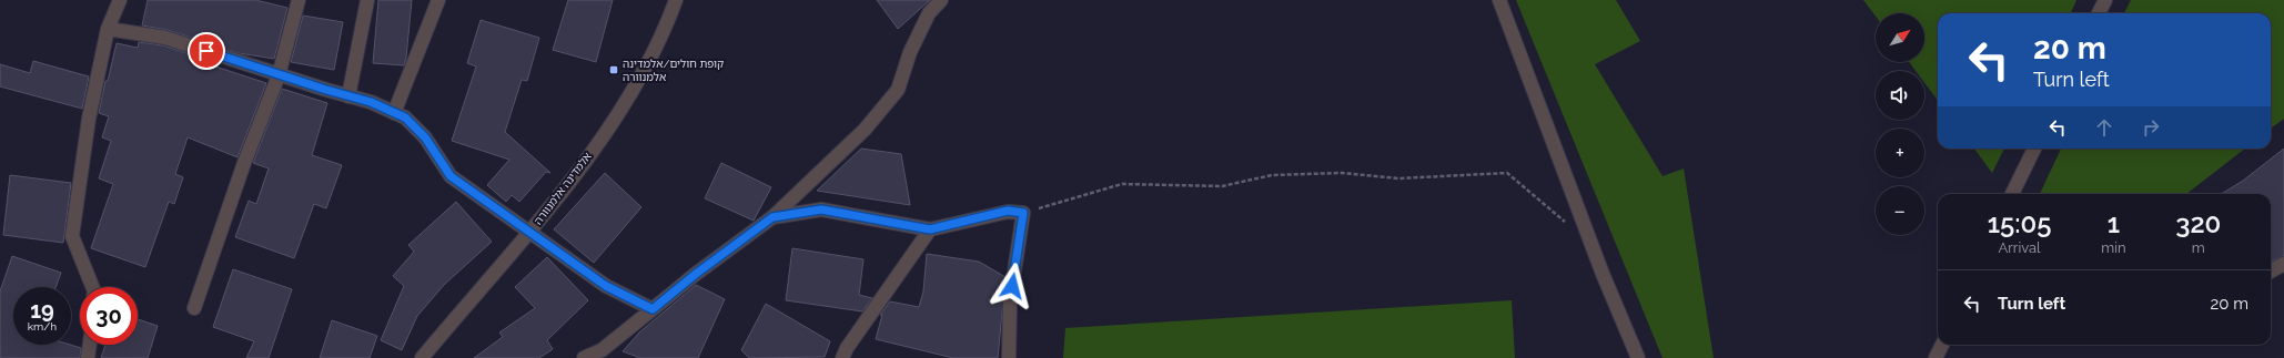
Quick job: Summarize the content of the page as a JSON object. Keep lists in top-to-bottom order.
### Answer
{
  "streets": {
    "street": ["אלמדינה אלמנוורה"]
  },
  "places": {
    "transit": ["קופת חולים/אלמדינה אלמנוורה"]
  },
  "north": "top right",
  "page": {
    "map_buttons": ["+", "−"],
    "turn": ["20 m", "Turn left"],
    "eta": [
      "15:05",
      "Arrival",
      "1",
      "min",
      "320",
      "m"
    ],
    "list": [
      {
        "name": "Turn left",
        "value": "20 m"
      }
    ],
    "speed": "19 km/h",
    "limit": "30"
  }
}
